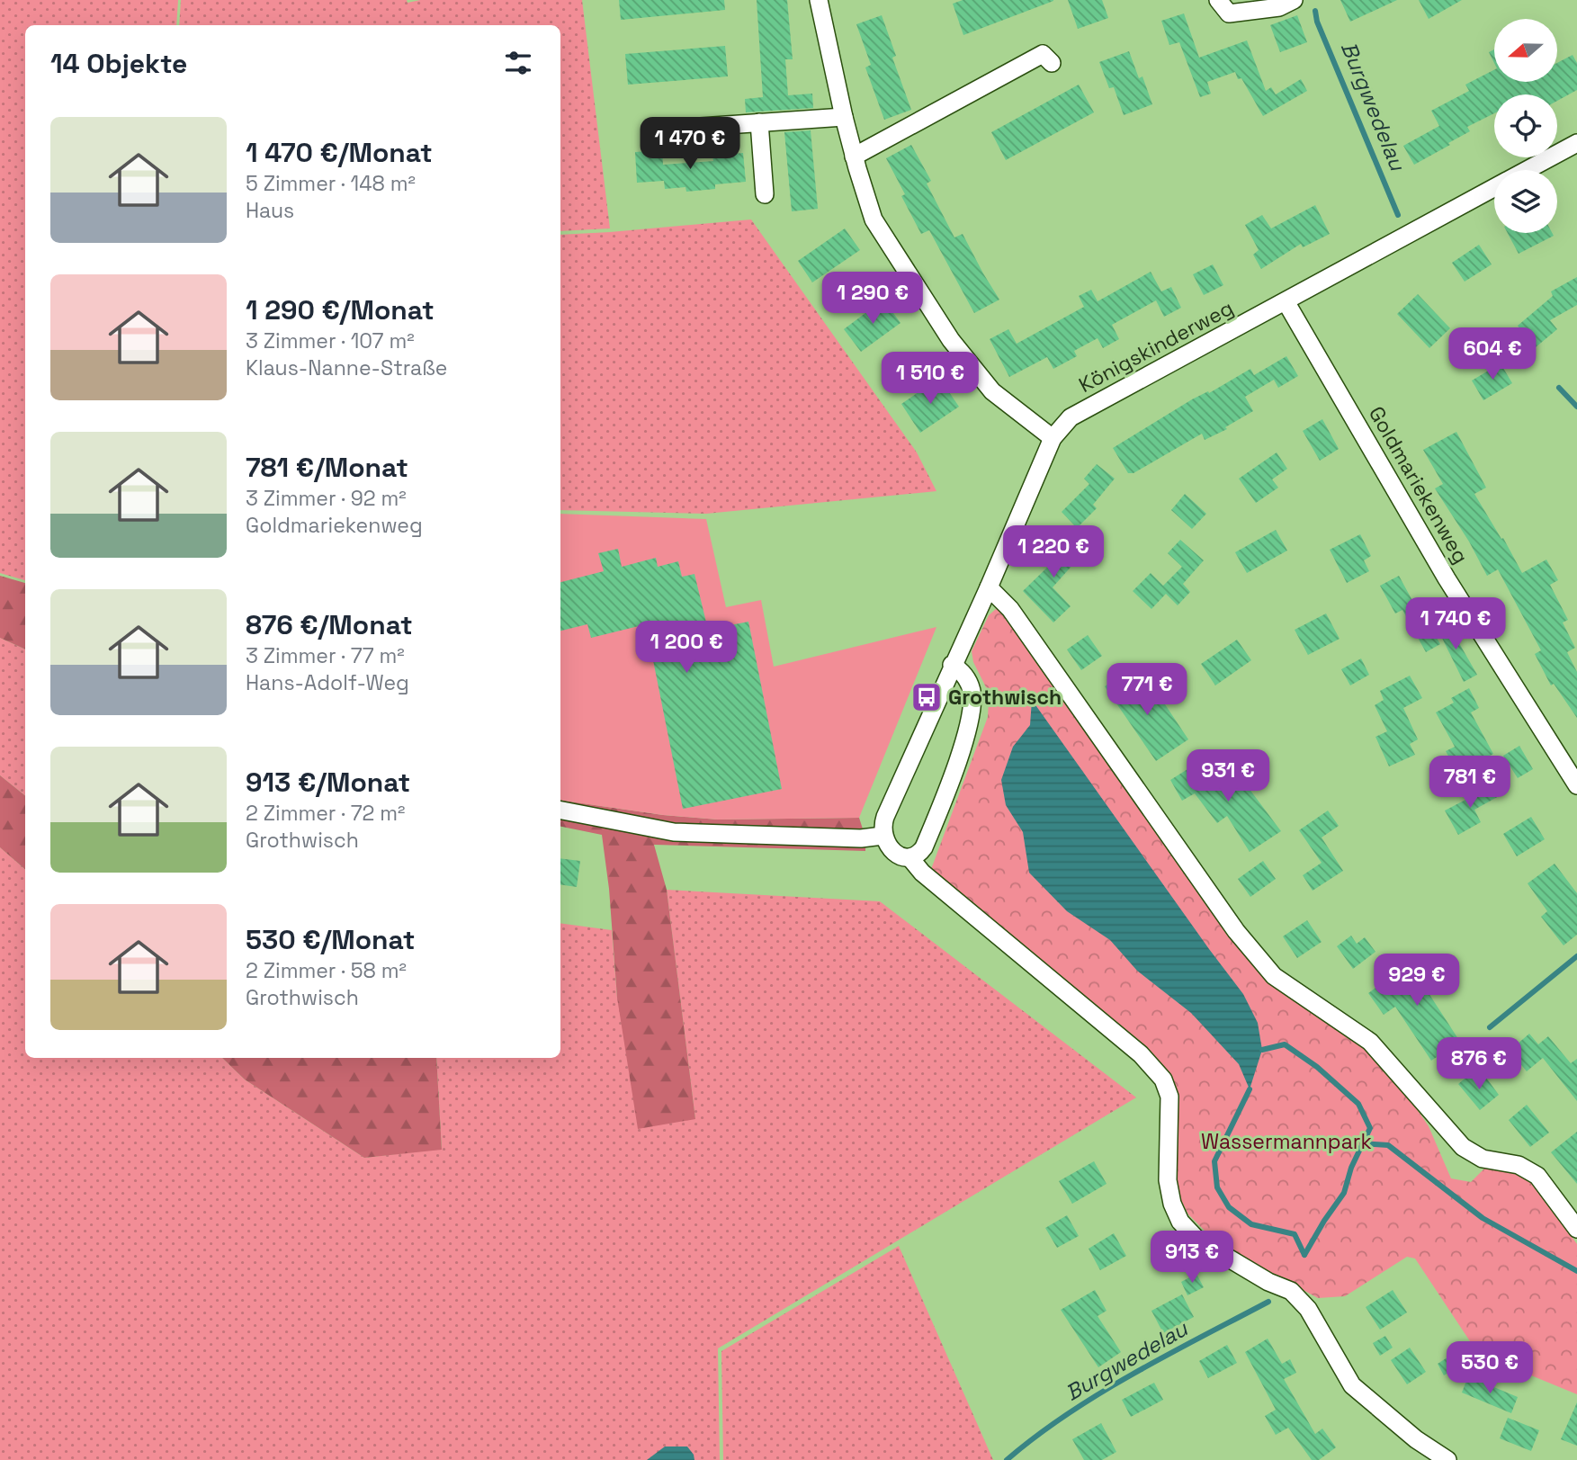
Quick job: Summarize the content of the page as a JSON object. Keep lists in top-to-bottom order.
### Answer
{
  "streets": {
    "street": ["Königskinderweg", "Goldmariekenweg"]
  },
  "crossings": [
    ["Königskinderweg", "Goldmariekenweg"]
  ],
  "water": ["Burgwedelau"],
  "parks": ["Wassermannpark"],
  "places": {
    "bus stop": ["Grothwisch"]
  },
  "north": "left",
  "page": {
    "heading": "14 Objekte",
    "list": [
      {
        "name": "1 470 €/Monat",
        "note": "5 Zimmer · 148 m² · Haus"
      },
      {
        "name": "1 290 €/Monat",
        "note": "3 Zimmer · 107 m² · Klaus-Nanne-Straße"
      },
      {
        "name": "781 €/Monat",
        "note": "3 Zimmer · 92 m² · Goldmariekenweg"
      },
      {
        "name": "876 €/Monat",
        "note": "3 Zimmer · 77 m² · Hans-Adolf-Weg"
      },
      {
        "name": "913 €/Monat",
        "note": "2 Zimmer · 72 m² · Grothwisch"
      },
      {
        "name": "530 €/Monat",
        "note": "2 Zimmer · 58 m² · Grothwisch"
      }
    ],
    "price": [
      "1 470 €",
      "1 290 €",
      "604 €",
      "1 510 €",
      "1 220 €",
      "1 740 €",
      "1 200 €",
      "771 €",
      "931 €",
      "781 €",
      "929 €",
      "876 €",
      "913 €",
      "530 €"
    ]
  }
}
